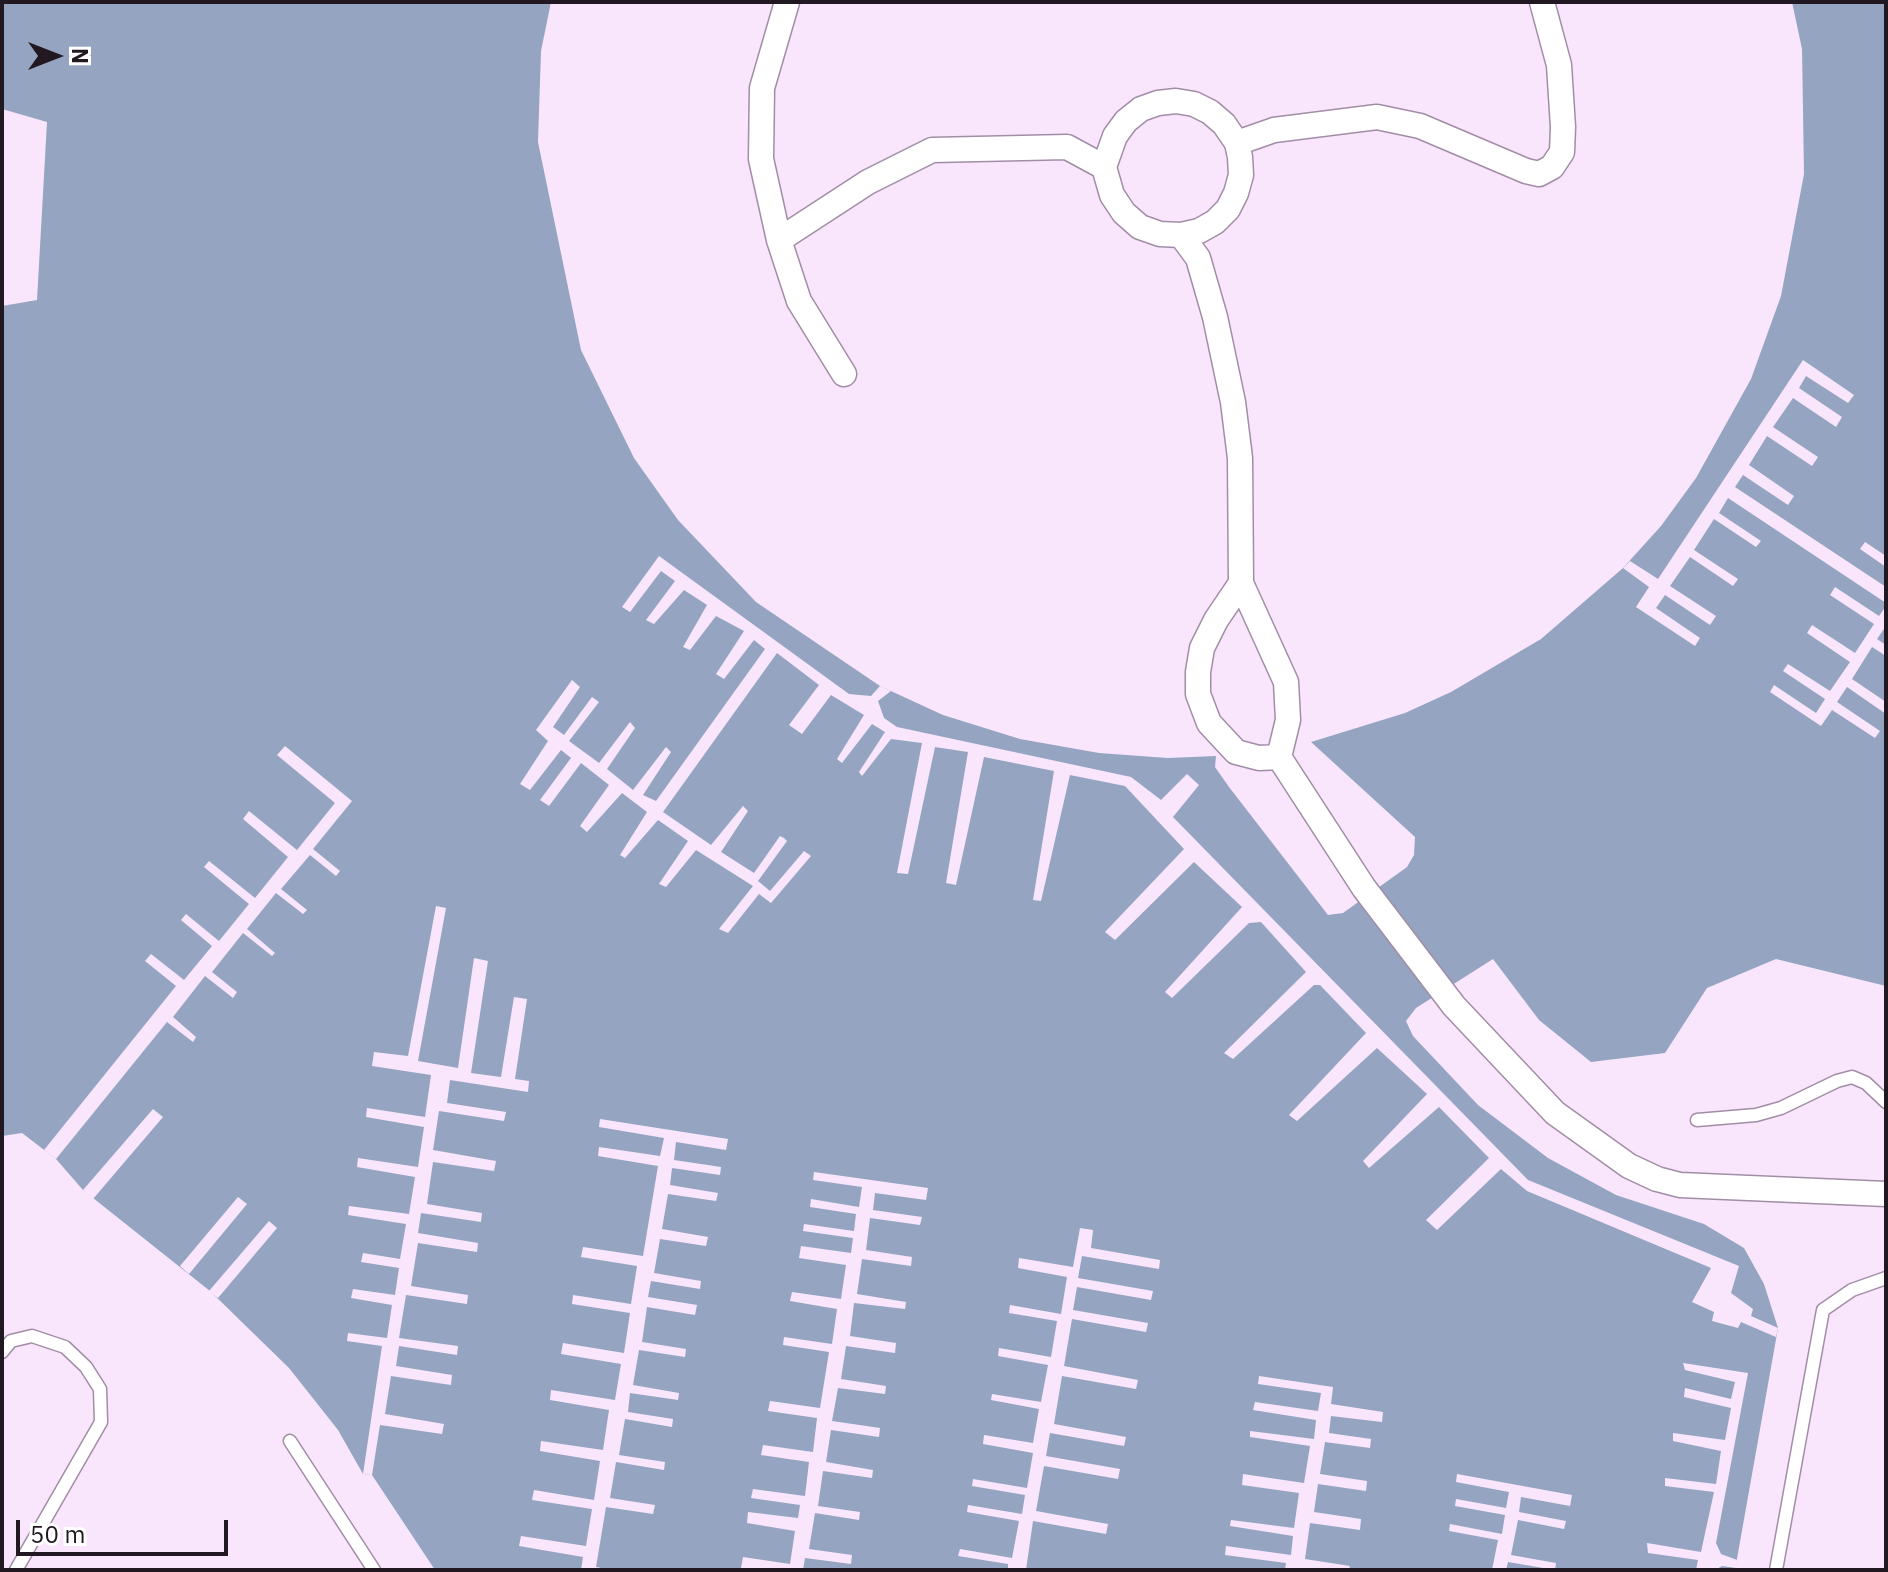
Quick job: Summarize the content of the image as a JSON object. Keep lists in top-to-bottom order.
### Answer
{
  "scale_bar": "50 m",
  "north": "right"
}
